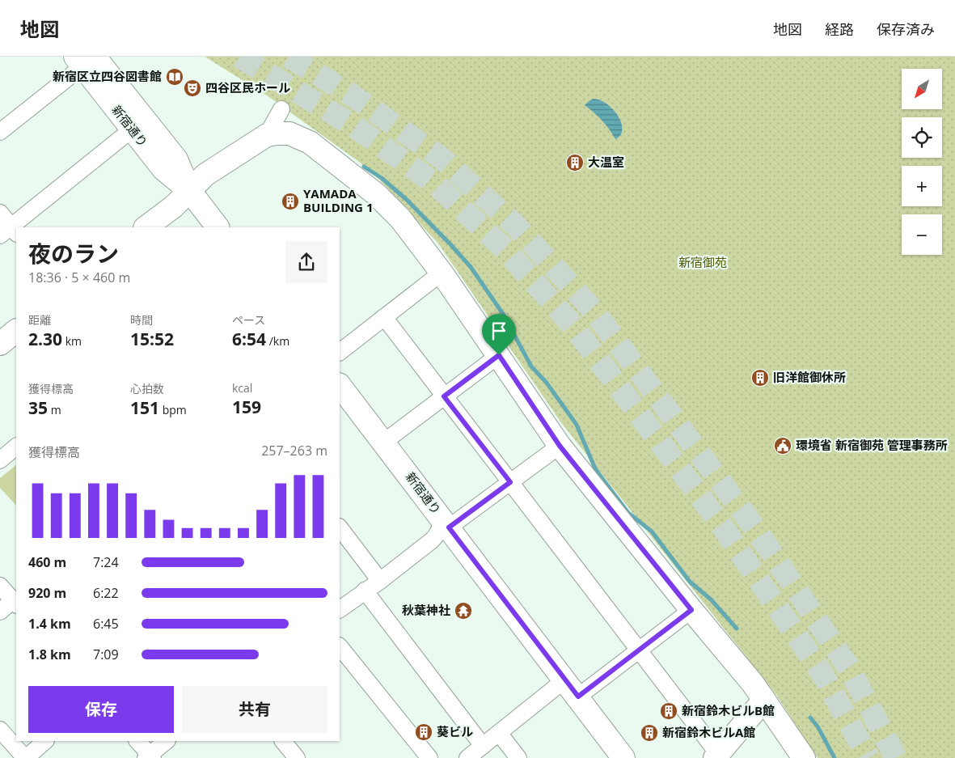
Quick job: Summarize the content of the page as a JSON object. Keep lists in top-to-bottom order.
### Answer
{
  "streets": {
    "street": ["新宿通り"]
  },
  "parks": ["新宿御苑"],
  "places": {
    "library": ["新宿区立四谷図書館"],
    "theatre": ["四谷区民ホール"],
    "building": [
      "大温室",
      "YAMADA BUILDING 1",
      "旧洋館御休所",
      "新宿鈴木ビルB館",
      "葵ビル",
      "新宿鈴木ビルA館"
    ],
    "public building": ["環境省 新宿御苑 管理事務所"],
    "temple": ["秋葉神社"]
  },
  "north": "bottom left",
  "page": {
    "header": "地図",
    "nav": ["地図", "経路", "保存済み"],
    "map_buttons": ["+", "−"],
    "heading": ["夜のラン", "18:36 · 5 × 460 m"],
    "stats": [
      ["距離", "2.30 km"],
      ["時間", "15:52"],
      ["ペース", "6:54 /km"],
      ["獲得標高", "35 m"],
      ["心拍数", "151 bpm"],
      ["kcal", "159"]
    ],
    "chart": ["獲得標高", "257–263 m"],
    "list": [
      {
        "name": "460 m",
        "note": "7:24"
      },
      {
        "name": "920 m",
        "note": "6:22"
      },
      {
        "name": "1.4 km",
        "note": "6:45"
      },
      {
        "name": "1.8 km",
        "note": "7:09"
      }
    ],
    "buttons": ["保存", "共有"]
  }
}
